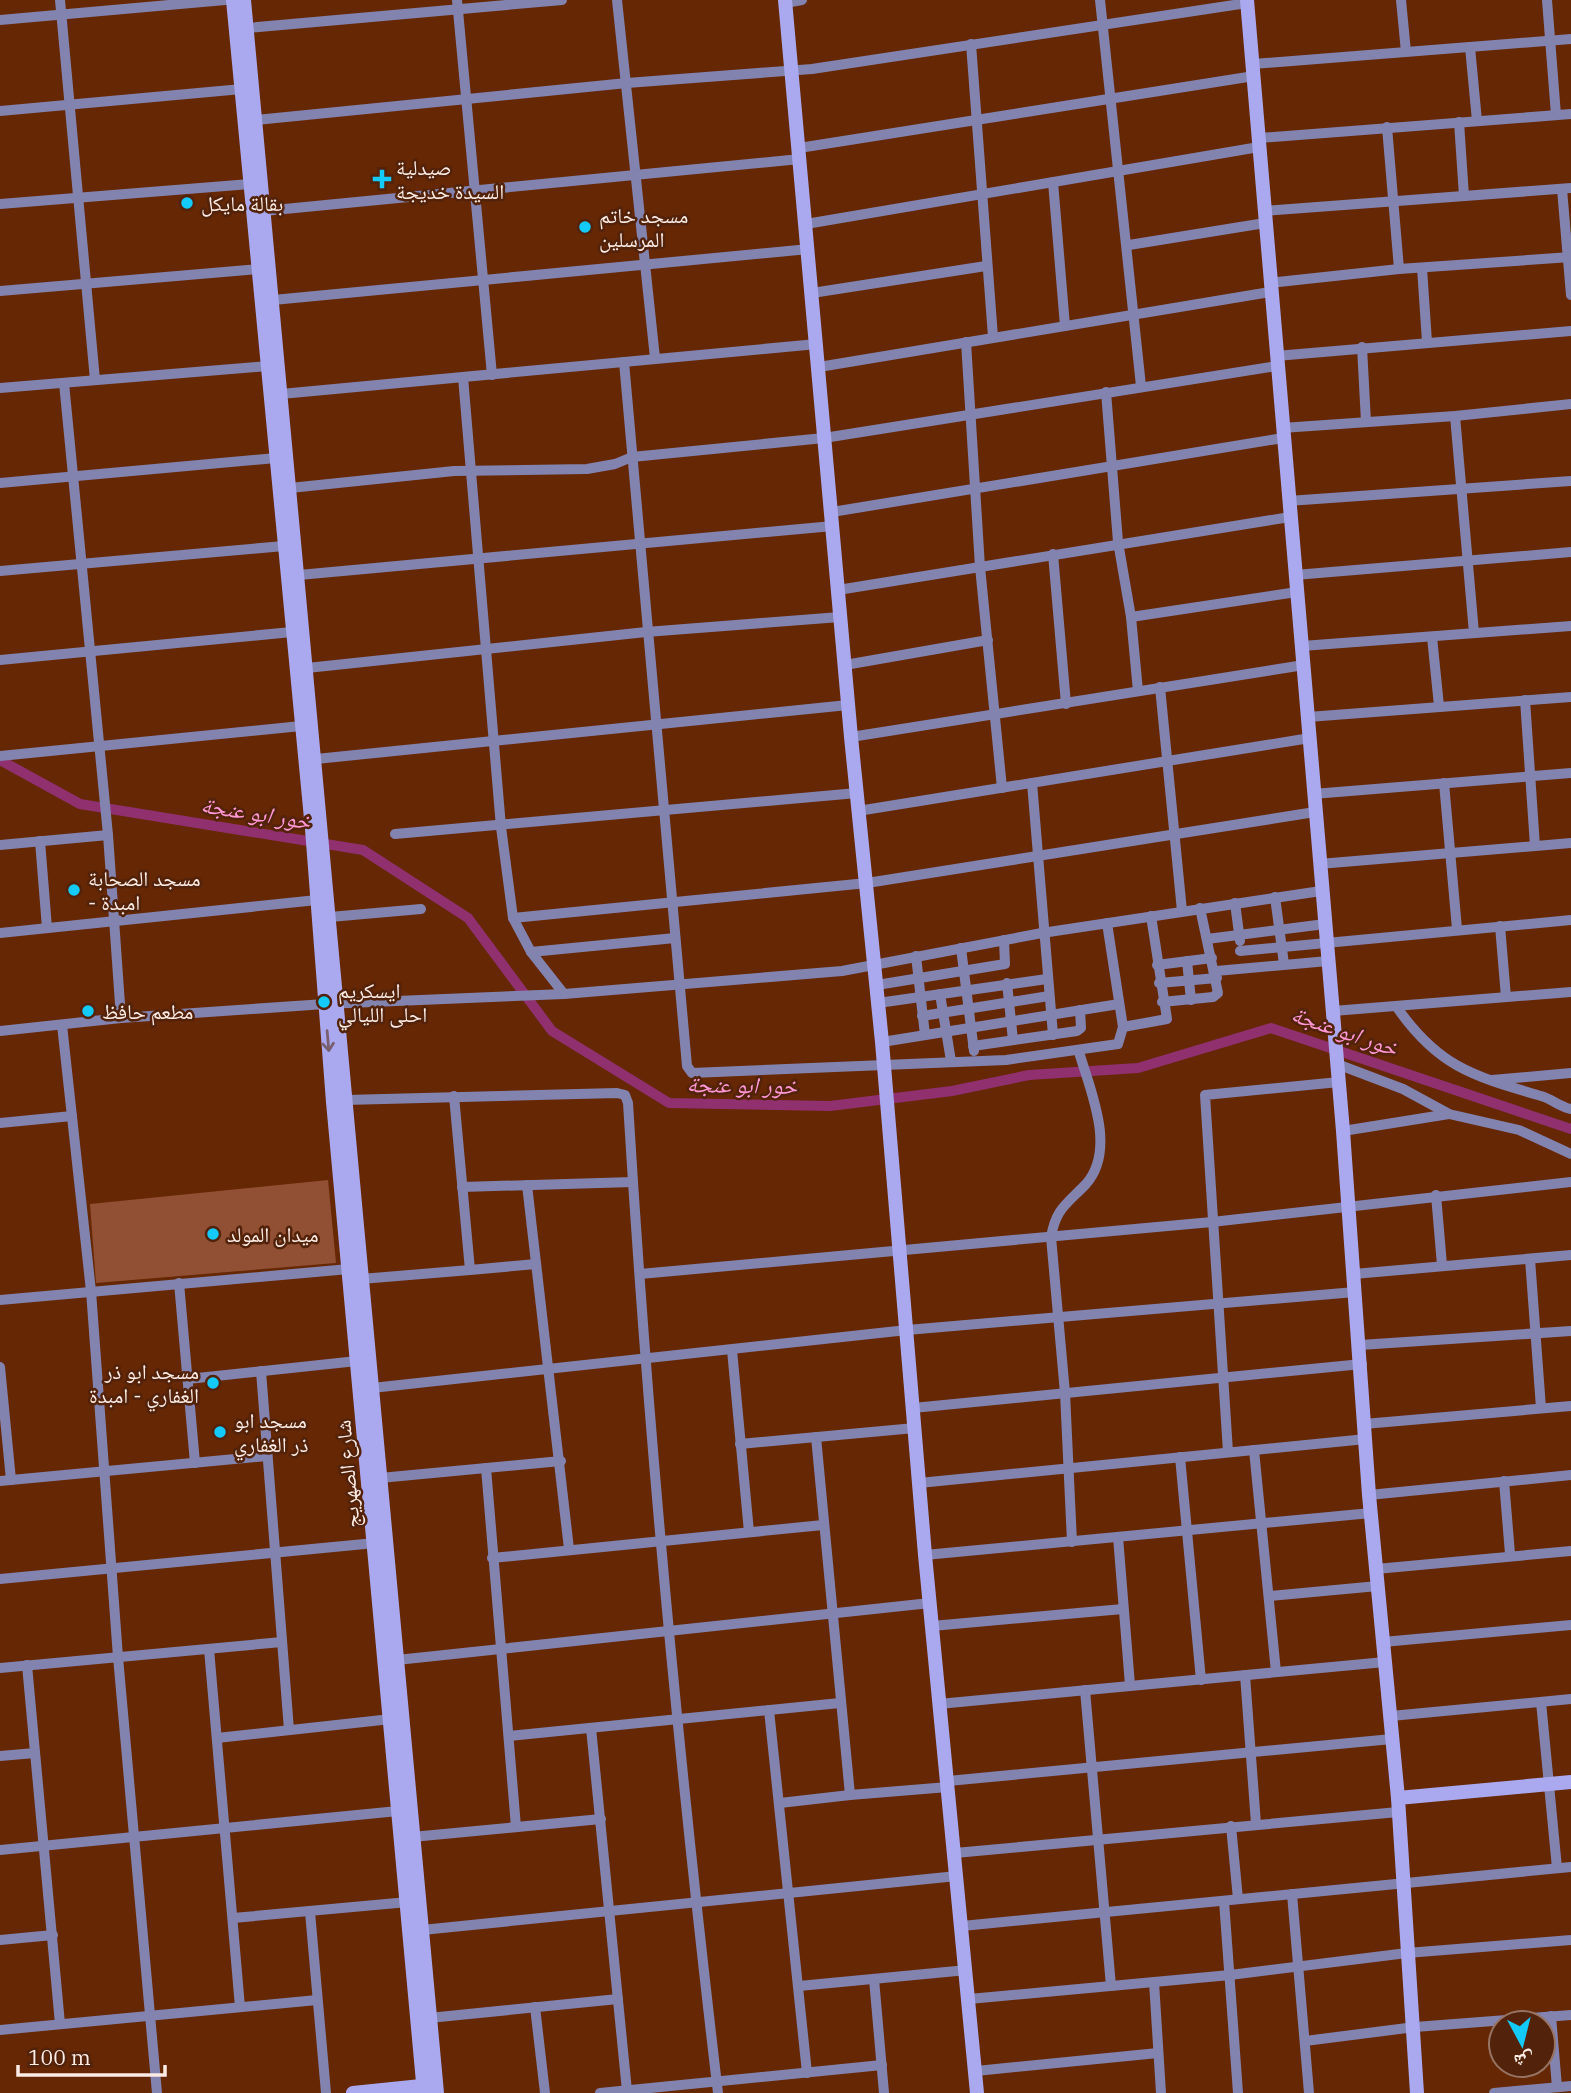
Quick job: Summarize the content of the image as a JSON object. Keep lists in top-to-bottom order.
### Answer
{
  "streets": {
    "street": ["شارع الصهريج"]
  },
  "water": ["خور ابو عنجة"],
  "places": {
    "health": ["صيدلية السيدة خديجة"],
    "other": [
      "بقالة مايكل",
      "مسجد خاتم المرسلين",
      "مسجد الصحابة - امبدة",
      "ايسكريم احلى الليالي",
      "مطعم حافظ",
      "ميدان المولد",
      "مسجد ابو ذر الغفاري - امبدة",
      "مسجد ابو ذر الغفاري"
    ]
  },
  "scale_bar": "100 m",
  "north": "bottom"
}
